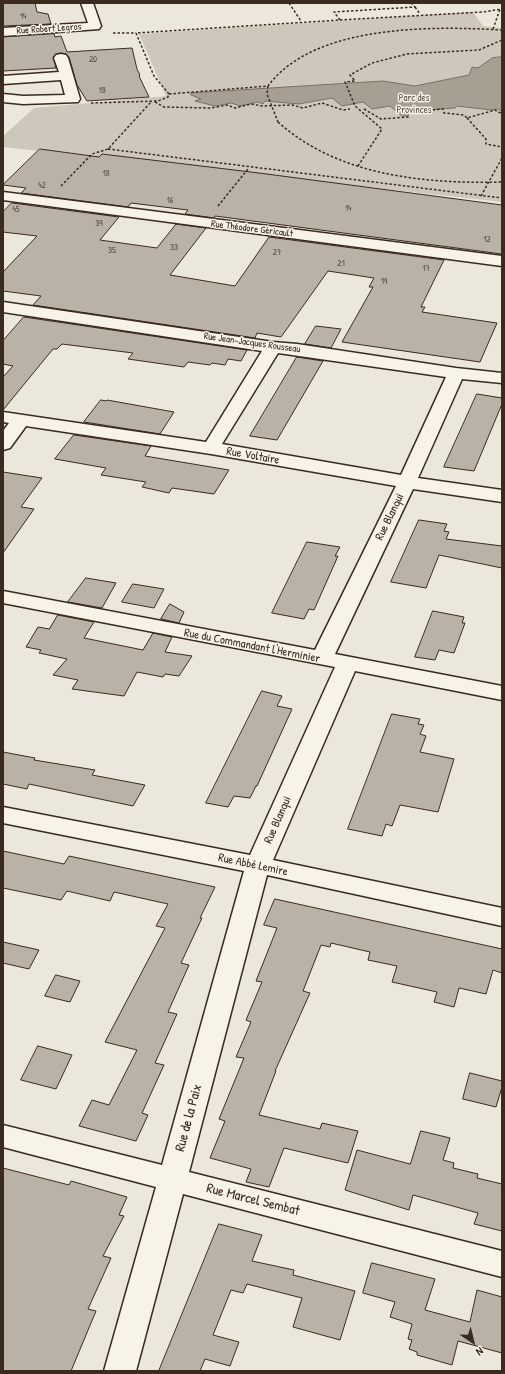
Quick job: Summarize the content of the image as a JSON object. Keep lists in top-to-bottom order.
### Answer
{
  "streets": {
    "street": [
      "Rue Robert Legros",
      "Rue Théodore Géricault",
      "Rue Jean-Jacques Rousseau",
      "Rue Voltaire",
      "Rue Blanqui",
      "Rue du Commandant l'Herminier",
      "Rue Abbé Lemire",
      "Rue de la Paix",
      "Rue Marcel Sembat"
    ]
  },
  "crossings": [
    ["Rue Jean-Jacques Rousseau", "Rue Blanqui"],
    ["Rue Voltaire", "Rue Blanqui"],
    ["Rue Blanqui", "Rue du Commandant l'Herminier"],
    ["Rue Blanqui", "Rue Abbé Lemire"],
    ["Rue Blanqui", "Rue de la Paix"],
    ["Rue Abbé Lemire", "Rue de la Paix"],
    ["Rue de la Paix", "Rue Marcel Sembat"]
  ],
  "parks": ["Parc des Provinces"],
  "house_numbers": [
    "14",
    "20",
    "18",
    "18",
    "42",
    "16",
    "14",
    "45",
    "39",
    "12",
    "33",
    "35",
    "27",
    "21",
    "17",
    "19"
  ],
  "north": "bottom right"
}
